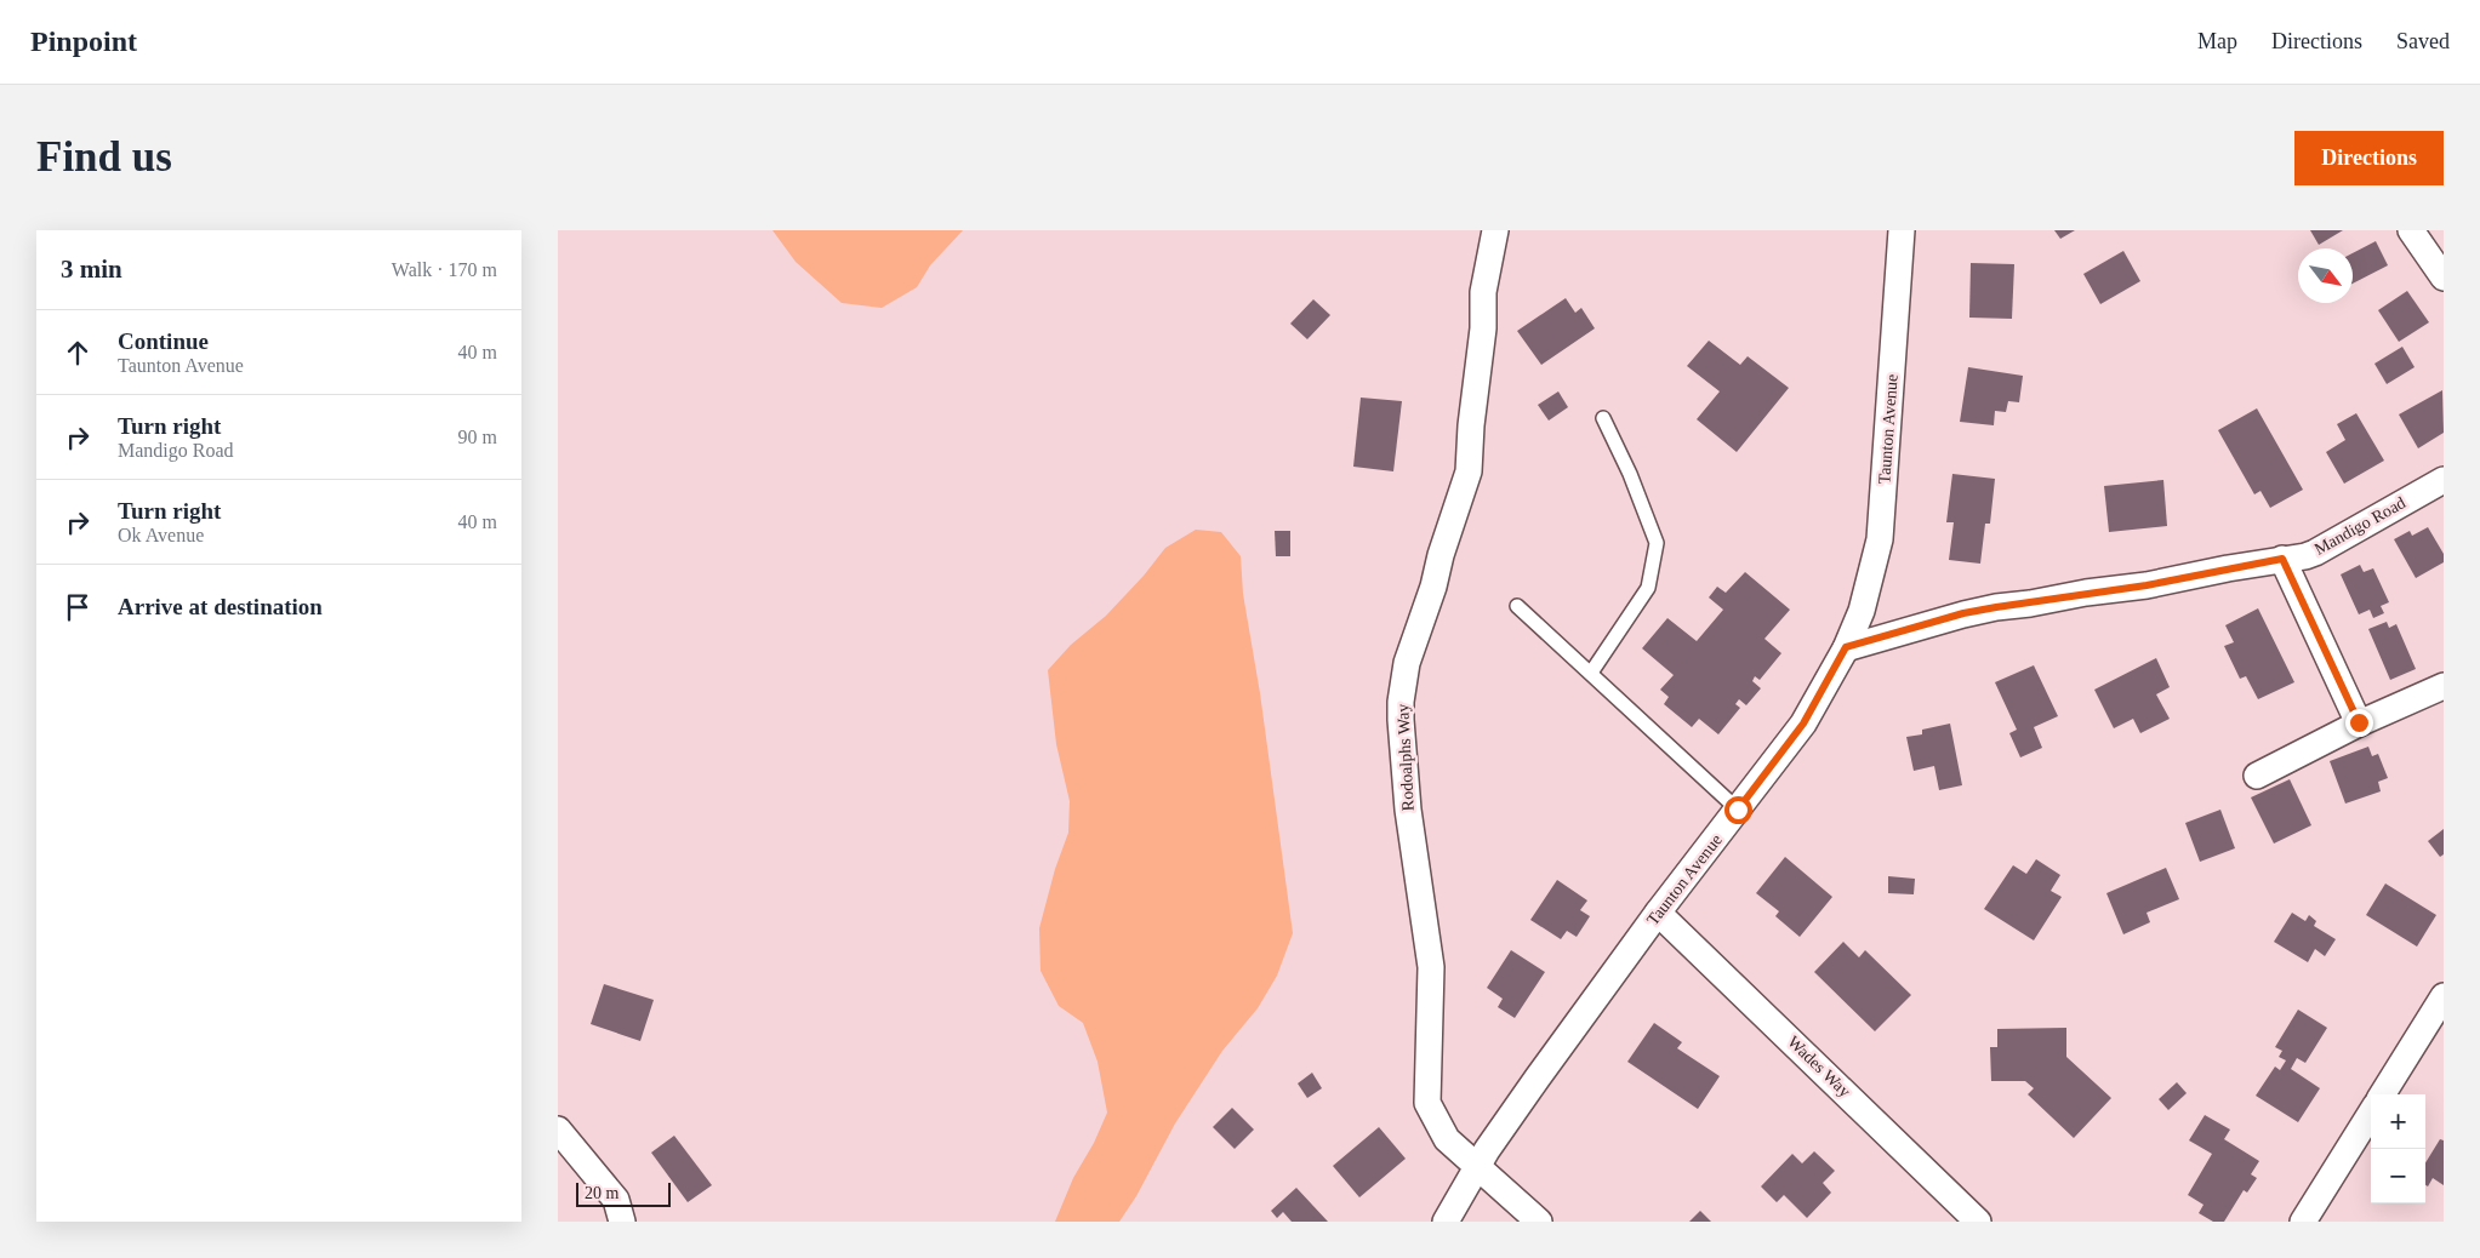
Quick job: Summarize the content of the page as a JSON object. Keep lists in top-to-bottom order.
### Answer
{
  "streets": {
    "street": [
      "Taunton Avenue",
      "Mandigo Road",
      "Rodoalphs Way",
      "Wades Way"
    ]
  },
  "crossings": [
    ["Taunton Avenue", "Mandigo Road"],
    ["Taunton Avenue", "Rodoalphs Way"],
    ["Taunton Avenue", "Wades Way"]
  ],
  "scale_bar": "20 m",
  "north": "bottom right",
  "page": {
    "header": "Pinpoint",
    "nav": ["Map", "Directions", "Saved"],
    "buttons": "Directions",
    "title": "Find us",
    "heading": ["3 min", "Walk · 170 m"],
    "list": [
      ["Continue", "Taunton Avenue", "40 m"],
      ["Turn right", "Mandigo Road", "90 m"],
      ["Turn right", "Ok Avenue", "40 m"],
      "Arrive at destination"
    ],
    "map_buttons": ["+", "−"],
    "scale": "20 m"
  }
}
